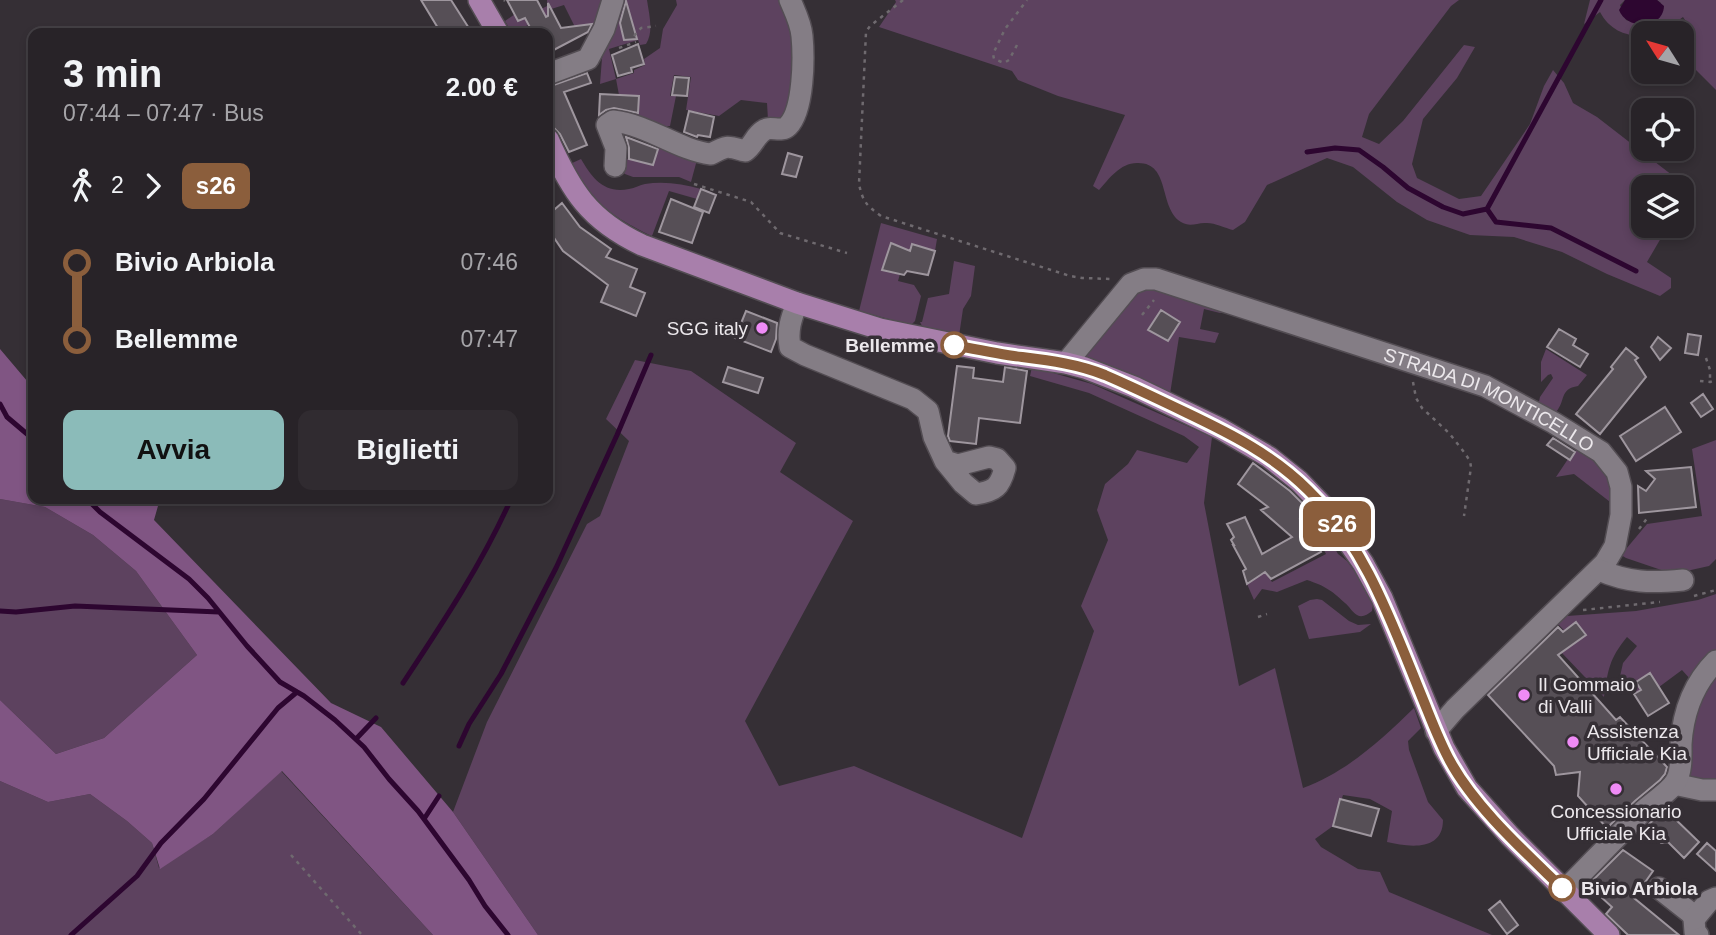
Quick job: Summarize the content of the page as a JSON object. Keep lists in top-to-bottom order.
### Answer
{
  "streets": {
    "street": ["STRADA DI MONTICELLO"]
  },
  "places": [
    "SGG italy",
    "Bellemme",
    "Il Gommaio di Valli",
    "Assistenza Ufficiale Kia",
    "Concessionario Ufficiale Kia",
    "Bivio Arbiola"
  ],
  "lines": ["bus line s26"],
  "north": "top left",
  "page": {
    "on_map": "s26",
    "heading": ["3 min", "07:44 – 07:47 · Bus", "2.00 €"],
    "legs": ["2", "s26"],
    "list": [
      {
        "name": "Bivio Arbiola",
        "value": "07:46"
      },
      {
        "name": "Bellemme",
        "value": "07:47"
      }
    ],
    "buttons": ["Avvia", "Biglietti"]
  }
}
